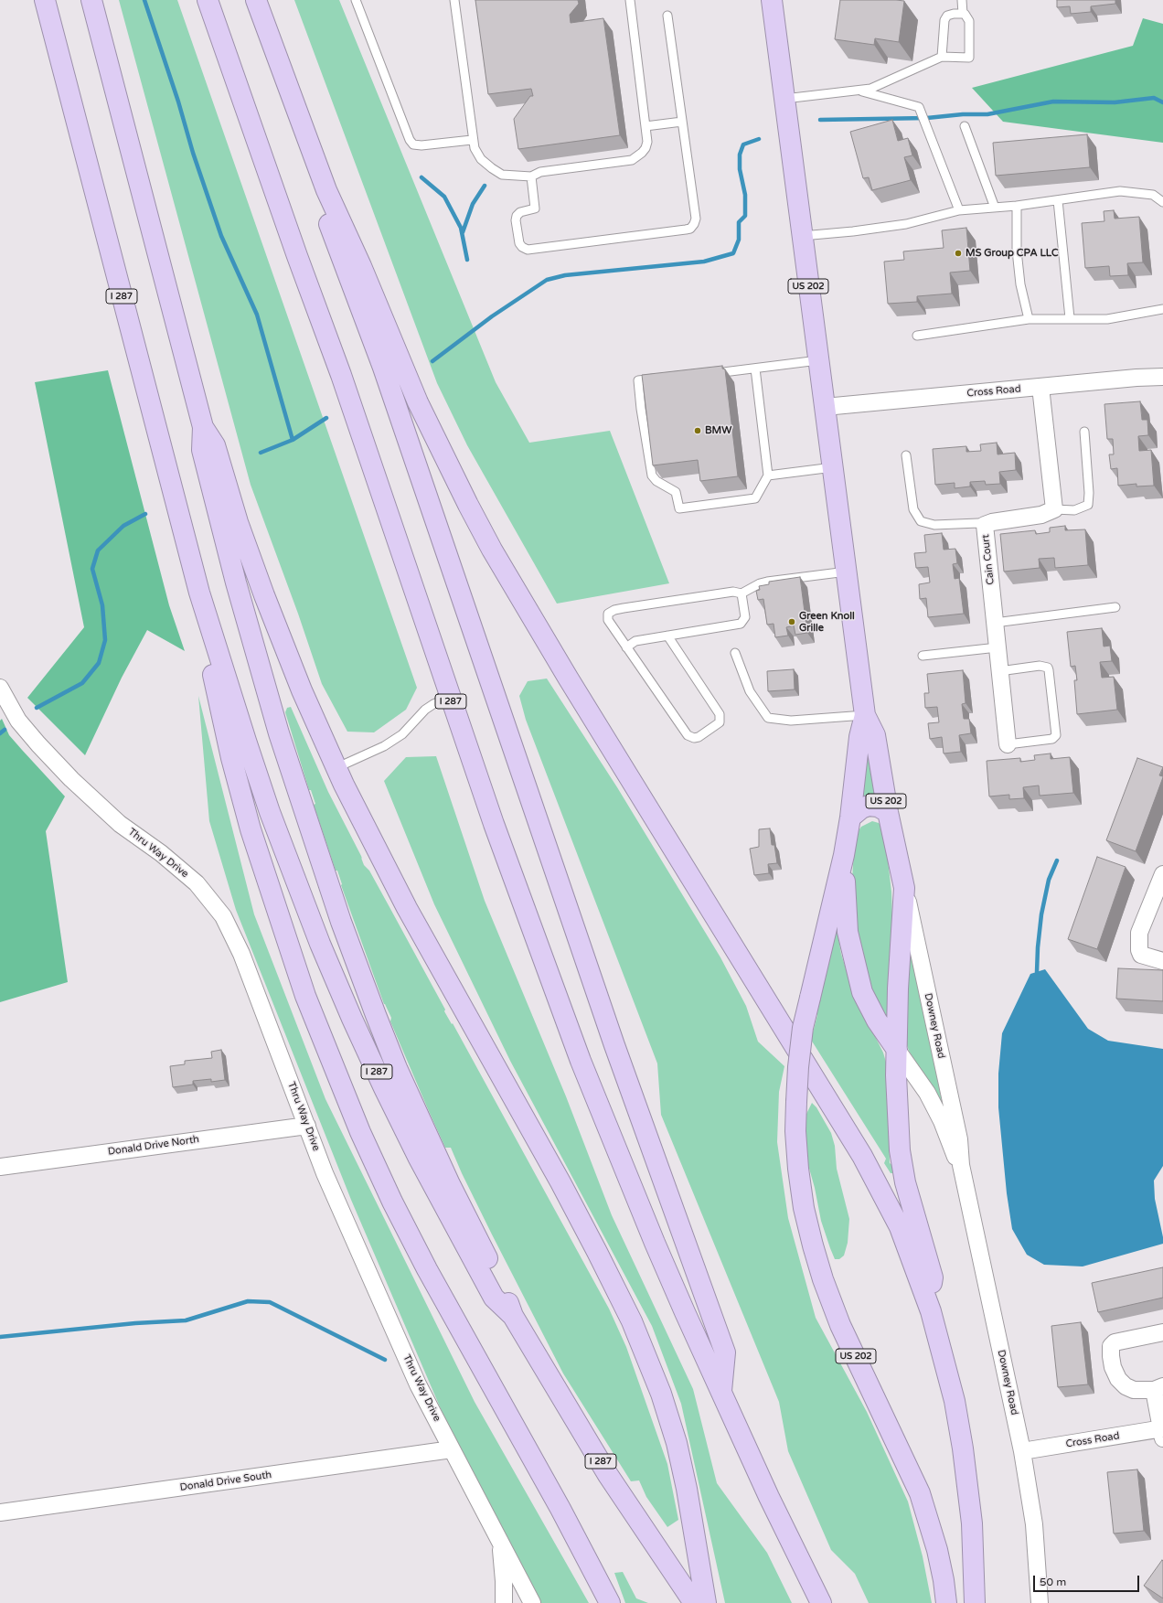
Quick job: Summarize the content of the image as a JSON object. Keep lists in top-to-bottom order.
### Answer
{
  "streets": {
    "highway": ["US 202", "I 287"],
    "street": [
      "Cross Road",
      "Cain Court",
      "Thru Way Drive",
      "Downey Road",
      "Donald Drive North",
      "Donald Drive South"
    ]
  },
  "crossings": [
    ["US 202", "Cross Road"],
    ["US 202", "Downey Road"],
    ["Cross Road", "Downey Road"],
    ["Thru Way Drive", "Donald Drive North"],
    ["Thru Way Drive", "Donald Drive South"]
  ],
  "places": ["MS Group CPA LLC", "BMW", "Green Knoll Grille"],
  "scale_bar": "50 m"
}
